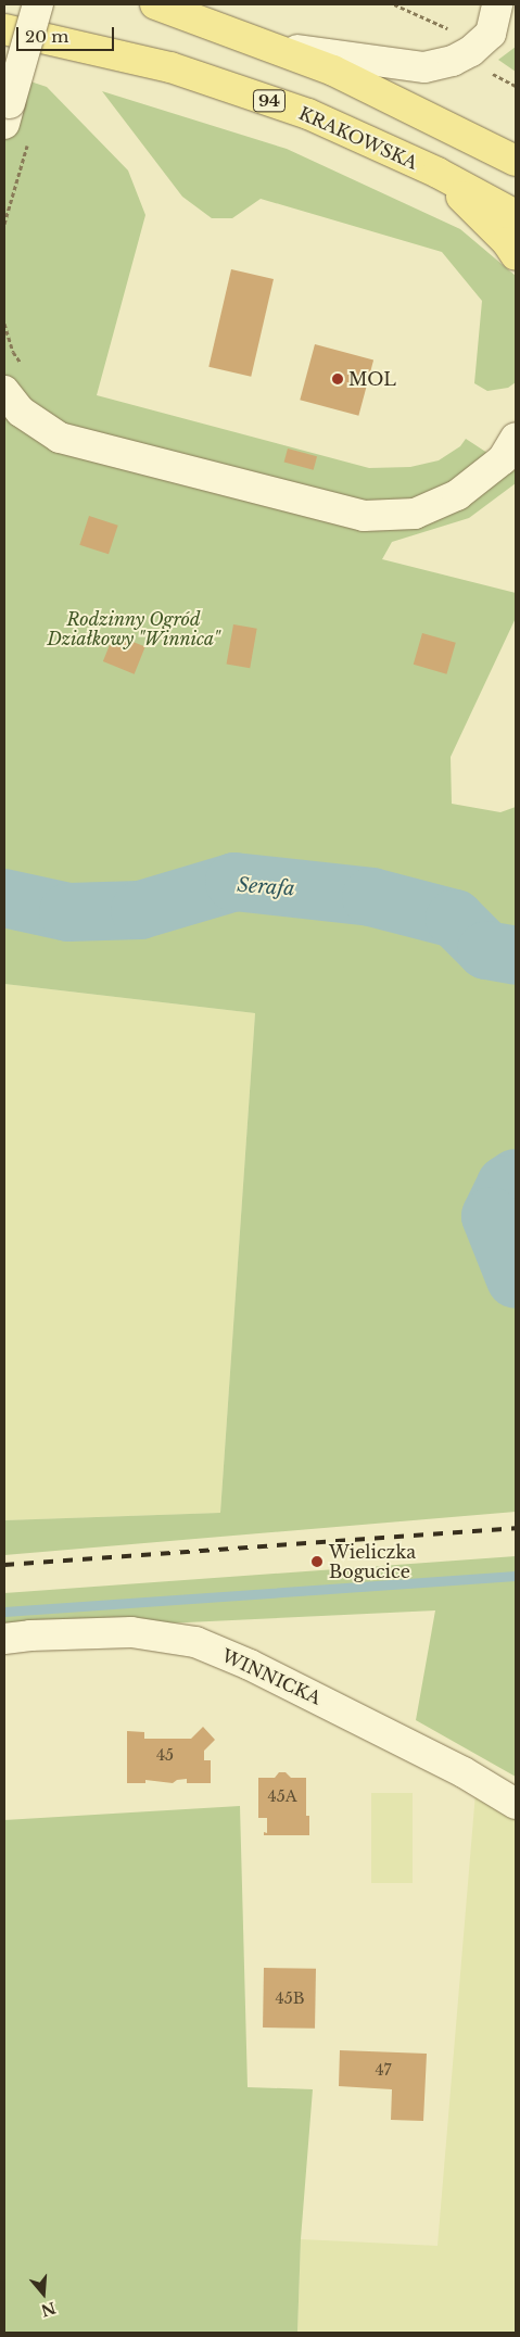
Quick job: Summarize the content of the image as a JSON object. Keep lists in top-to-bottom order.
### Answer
{
  "streets": {
    "main road": ["94", "KRAKOWSKA"],
    "street": ["WINNICKA"]
  },
  "water": ["Serafa"],
  "parks": ["Rodzinny Ogród Działkowy \"Winnica\""],
  "places": ["MOL", "Wieliczka Bogucice"],
  "house_numbers": [
    "45",
    "45A",
    "45B",
    "47"
  ],
  "scale_bar": "20 m",
  "north": "bottom"
}
